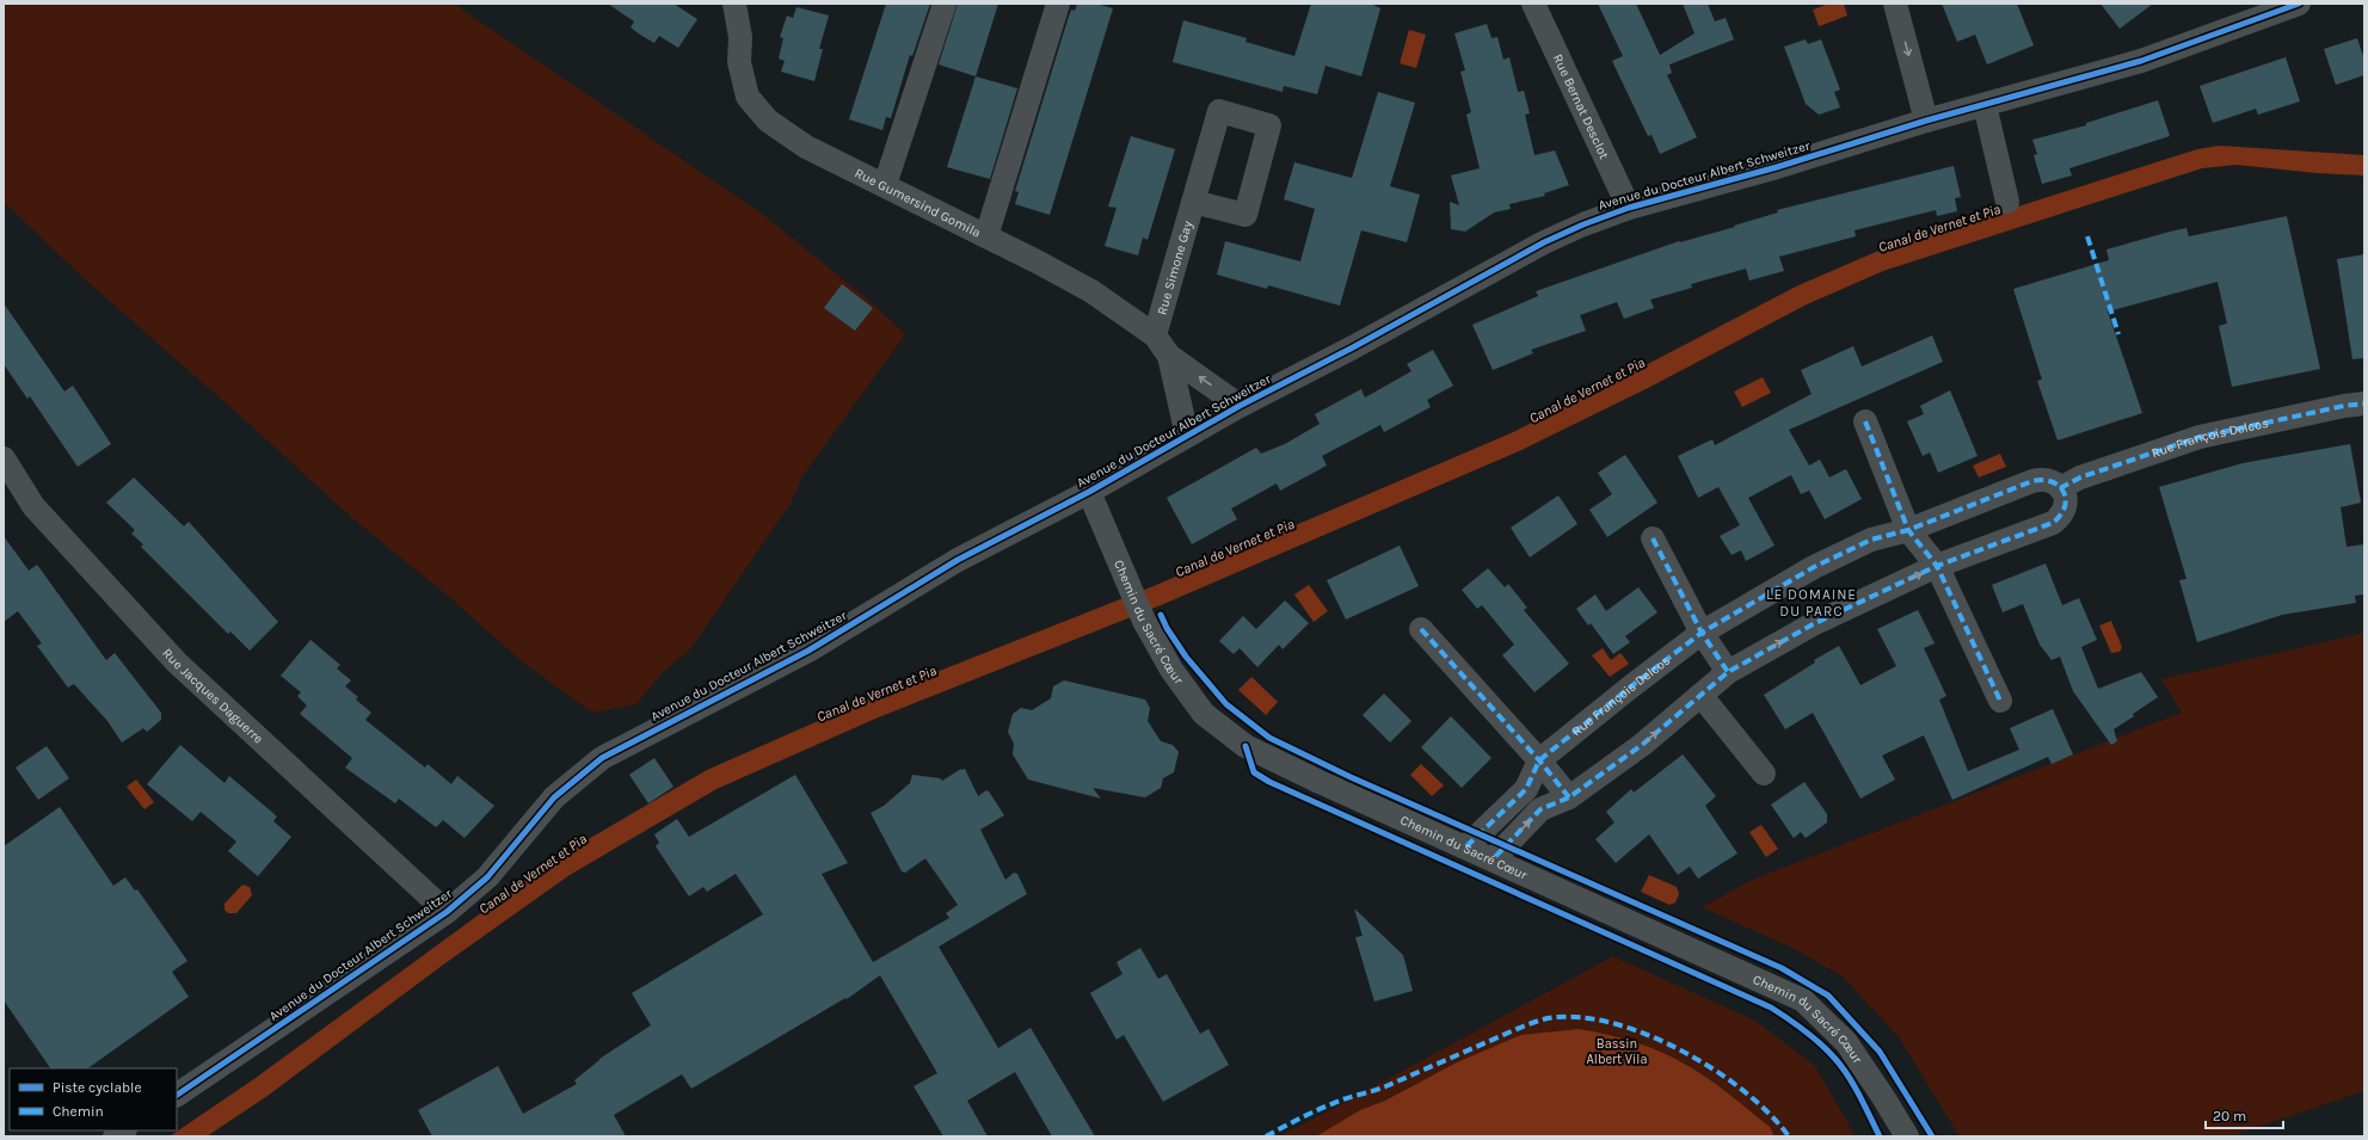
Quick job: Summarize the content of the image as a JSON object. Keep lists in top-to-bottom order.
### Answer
{
  "streets": {
    "street": [
      "Rue Bernat Desclot",
      "Avenue du Docteur Albert Schweitzer",
      "Rue Gumersind Gomila",
      "Rue Simone Gay",
      "Rue François Delcos",
      "Chemin du Sacré Cœur",
      "Rue Jacques Daguerre"
    ]
  },
  "crossings": [
    ["Rue Bernat Desclot", "Avenue du Docteur Albert Schweitzer"],
    ["Avenue du Docteur Albert Schweitzer", "Rue Gumersind Gomila"],
    ["Avenue du Docteur Albert Schweitzer", "Chemin du Sacré Cœur"],
    ["Avenue du Docteur Albert Schweitzer", "Rue Jacques Daguerre"],
    ["Rue Gumersind Gomila", "Rue Simone Gay"],
    ["Rue François Delcos", "Chemin du Sacré Cœur"]
  ],
  "districts": ["LE DOMAINE DU PARC"],
  "water": ["Canal de Vernet et Pia"],
  "parks": ["Bassin Albert Vila"],
  "legend": ["Piste cyclable", "Chemin"],
  "scale_bar": "20 m"
}
